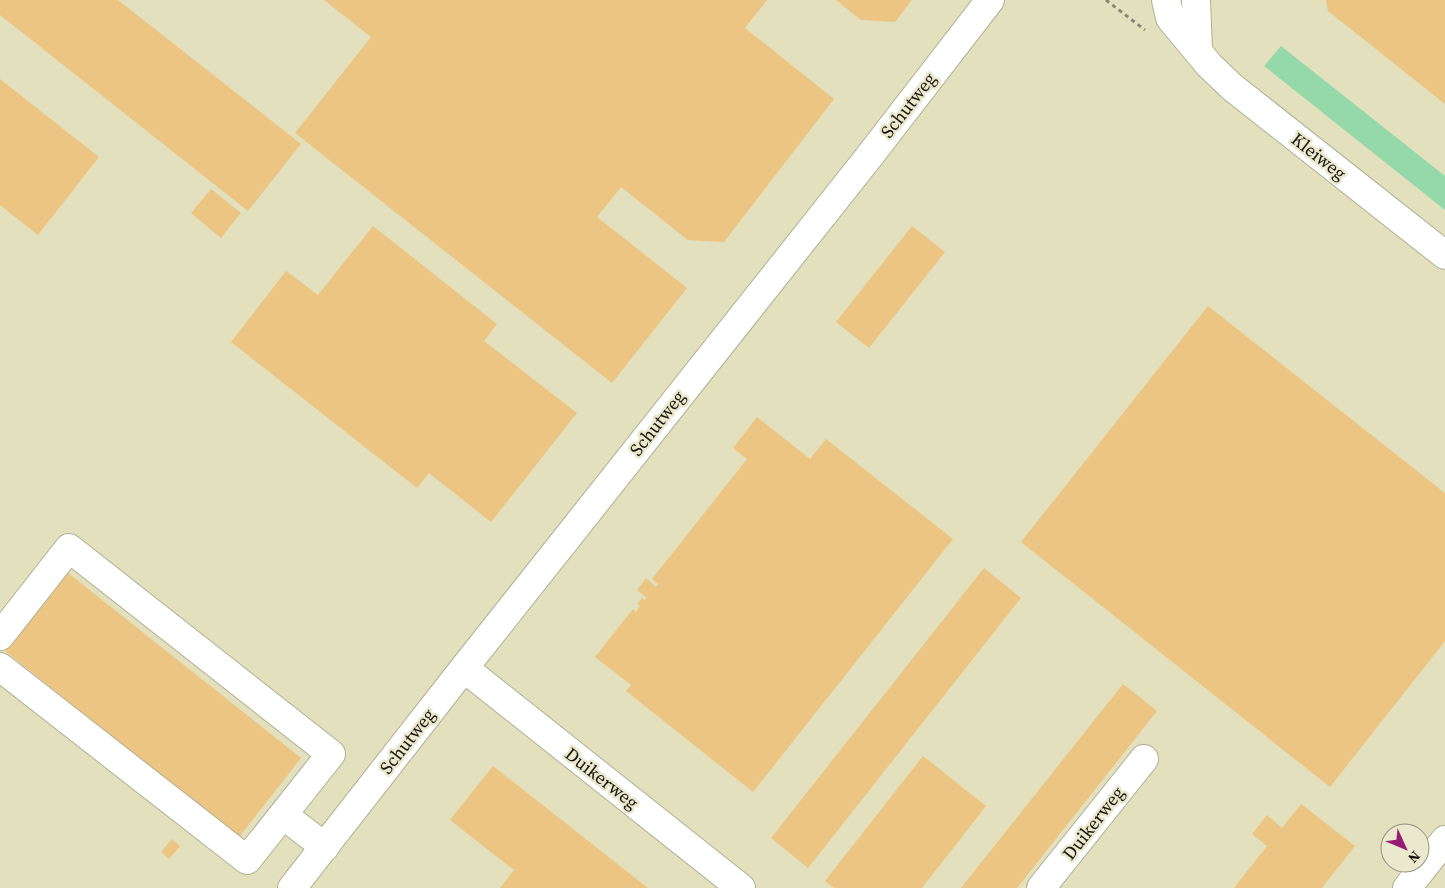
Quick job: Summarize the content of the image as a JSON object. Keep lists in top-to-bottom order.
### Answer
{
  "streets": {
    "street": ["Schutweg", "Kleiweg", "Duikerweg"]
  },
  "crossings": [
    ["Schutweg", "Duikerweg"]
  ],
  "north": "bottom right"
}
